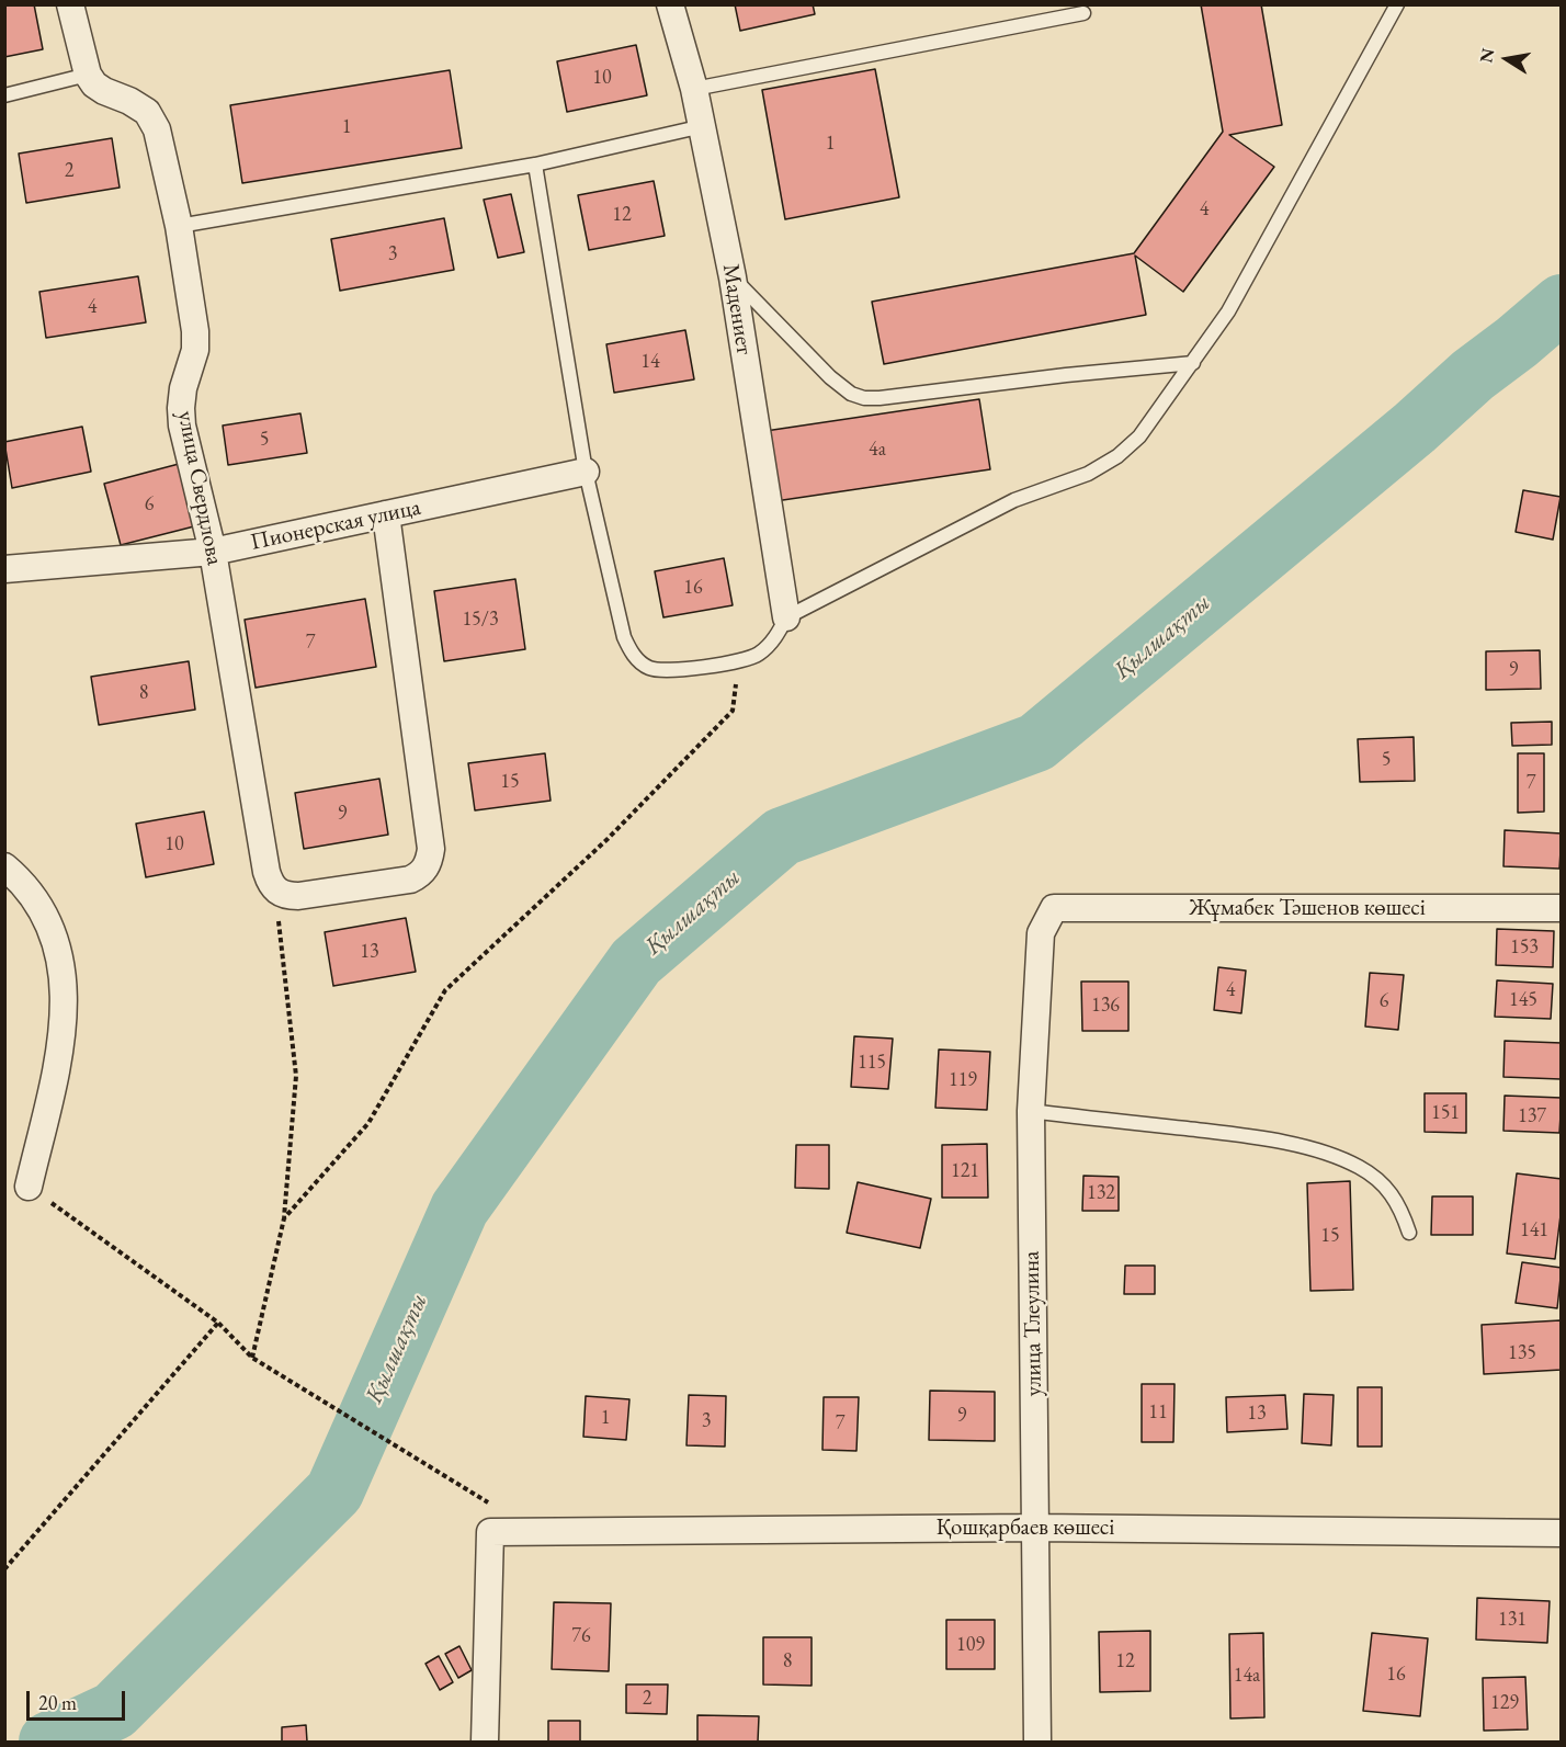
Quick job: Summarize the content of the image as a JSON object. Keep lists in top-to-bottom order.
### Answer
{
  "streets": {
    "street": [
      "Мадениет",
      "улица Свердлова",
      "Пионерская улица",
      "Жұмабек Тәшенов көшесі",
      "улица Тлеулина",
      "Қошқарбаев көшесі"
    ]
  },
  "crossings": [
    ["улица Свердлова", "Пионерская улица"],
    ["Жұмабек Тәшенов көшесі", "улица Тлеулина"],
    ["улица Тлеулина", "Қошқарбаев көшесі"]
  ],
  "water": ["Қылшақты"],
  "house_numbers": [
    "10",
    "1",
    "1",
    "2",
    "4",
    "12",
    "3",
    "4",
    "14",
    "5",
    "4а",
    "6",
    "16",
    "15/3",
    "7",
    "9",
    "8",
    "5",
    "15",
    "7",
    "9",
    "10",
    "153",
    "13",
    "4",
    "145",
    "6",
    "136",
    "115",
    "119",
    "151",
    "137",
    "121",
    "132",
    "141",
    "15",
    "135",
    "11",
    "13",
    "9",
    "1",
    "3",
    "7",
    "131",
    "76",
    "109",
    "8",
    "12",
    "16",
    "14а",
    "2",
    "129"
  ],
  "scale_bar": "20 m",
  "north": "left"
}
